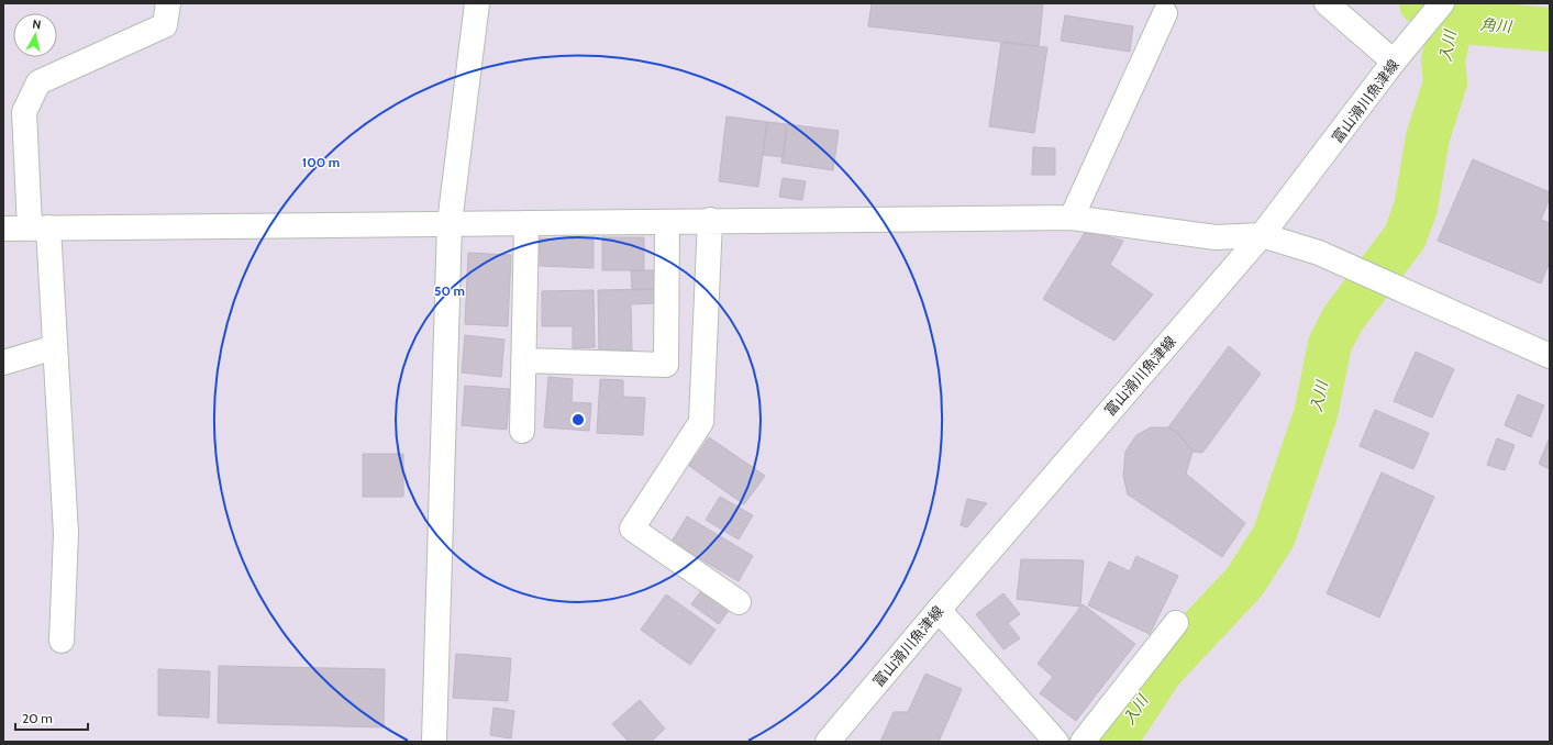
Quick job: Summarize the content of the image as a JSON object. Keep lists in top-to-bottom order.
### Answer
{
  "streets": {
    "street": ["富山滑川魚津線"]
  },
  "water": ["角川", "入川"],
  "scale_bar": "20 m",
  "north": "top",
  "rings": ["100 m", "50 m"]
}
